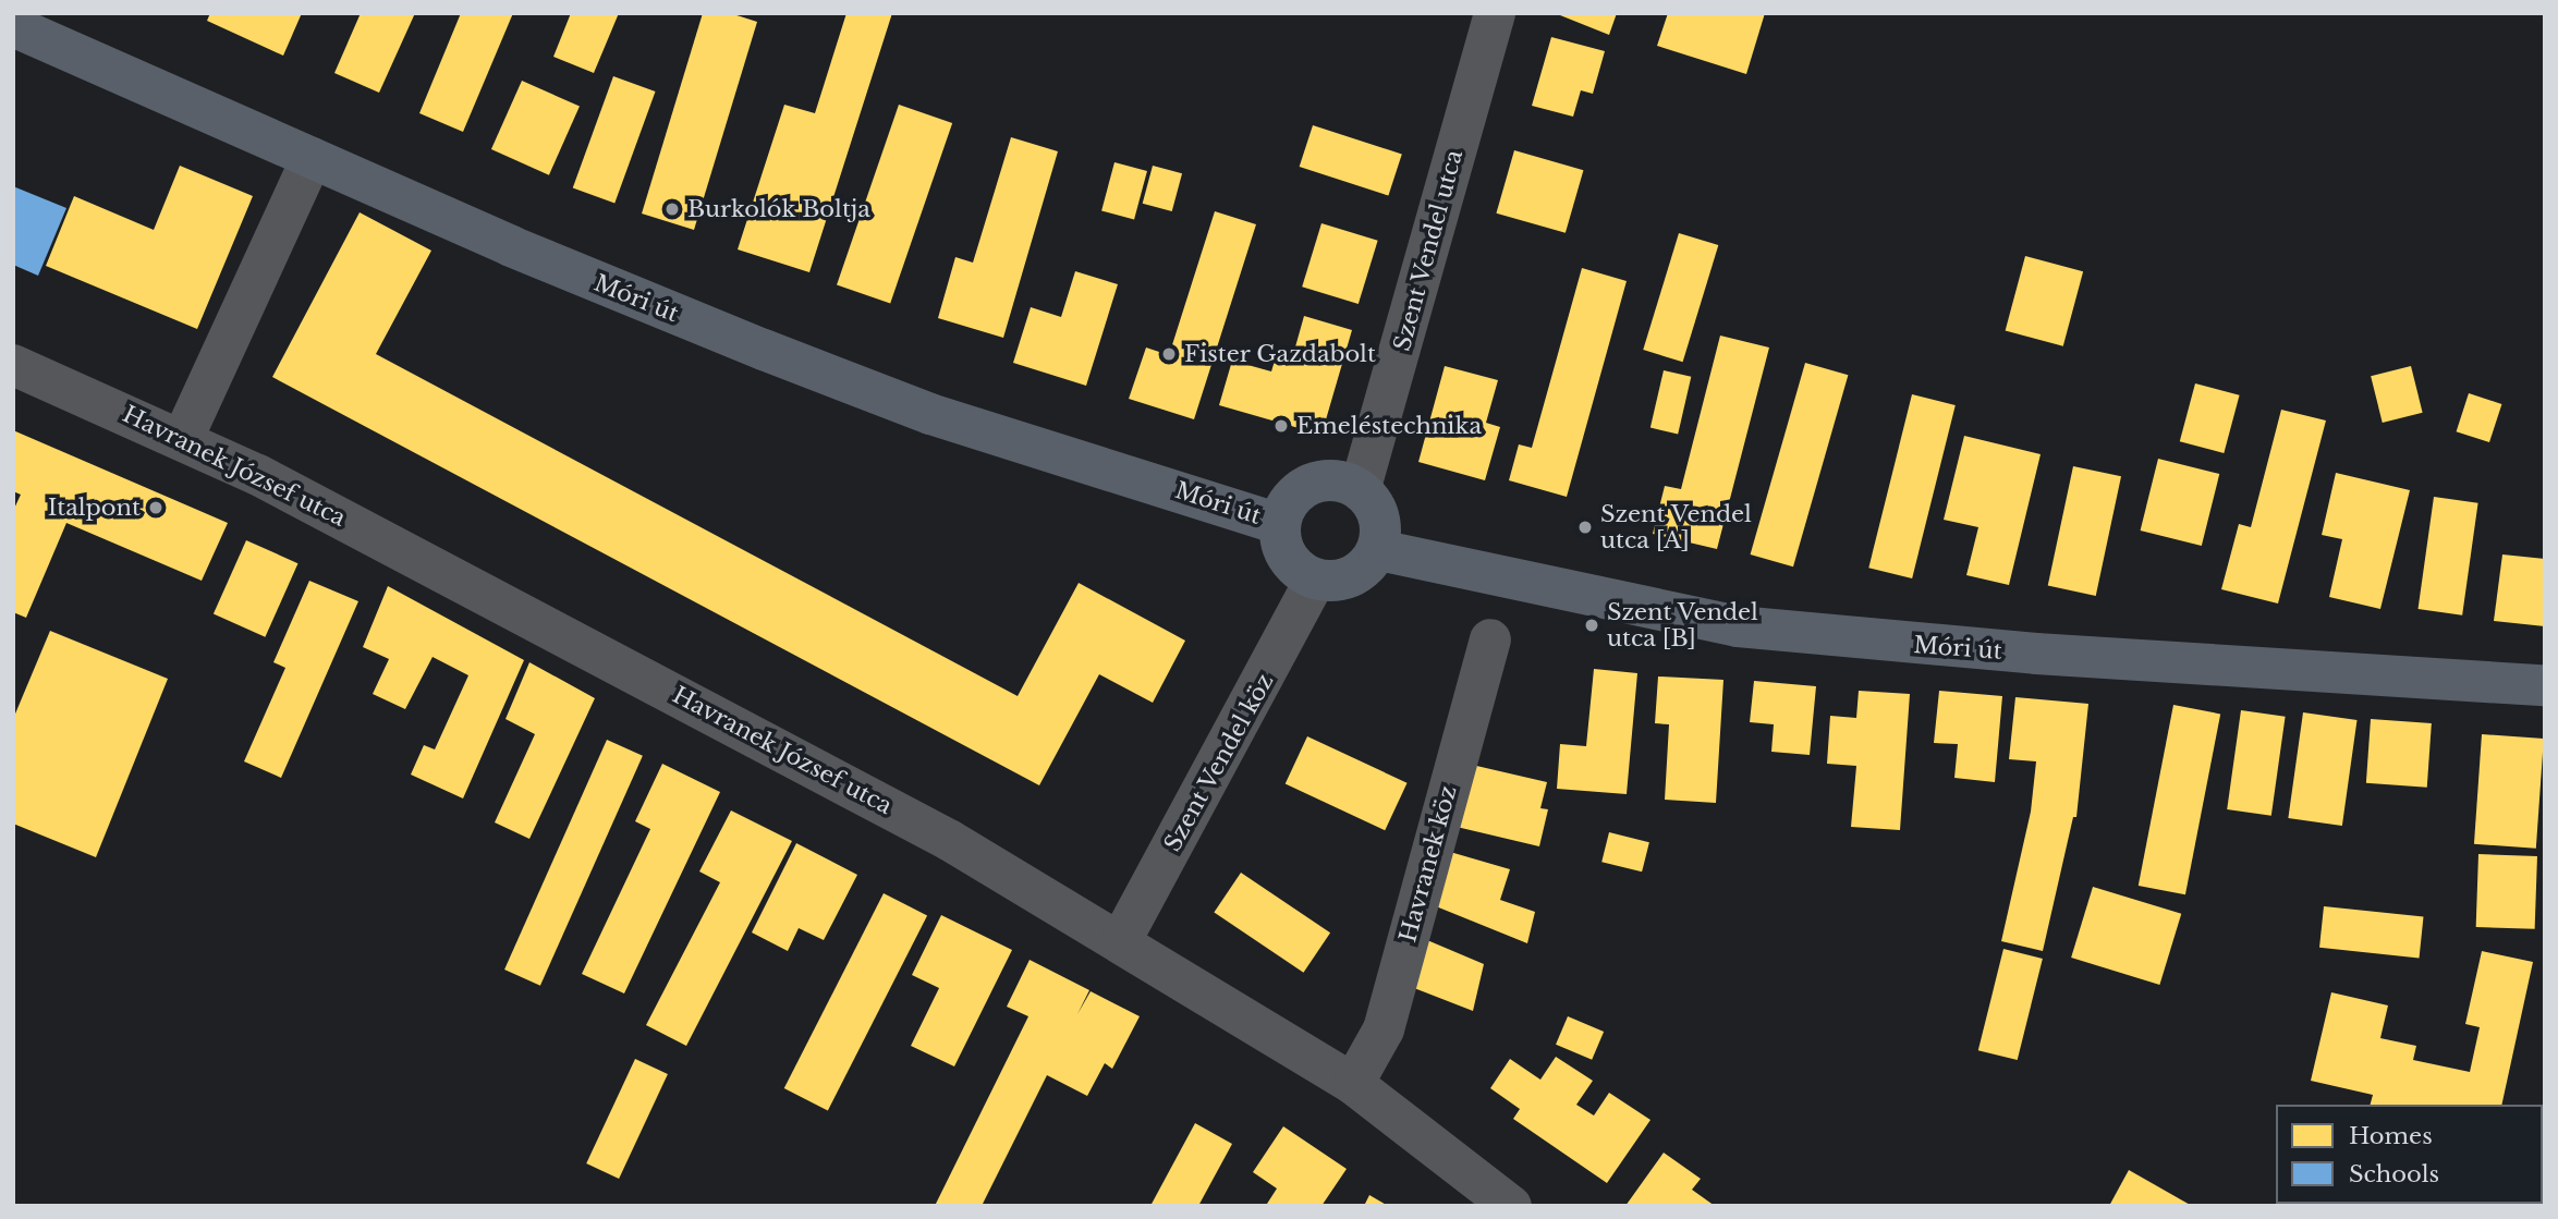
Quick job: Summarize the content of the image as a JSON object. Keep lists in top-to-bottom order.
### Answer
{
  "streets": {
    "main road": ["Móri út"],
    "street": [
      "Szent Vendel utca",
      "Havranek József utca",
      "Szent Vendel köz",
      "Havranek köz"
    ]
  },
  "crossings": [
    ["Szent Vendel utca", "Móri út"],
    ["Szent Vendel utca", "Szent Vendel köz"],
    ["Móri út", "Szent Vendel köz"],
    ["Havranek József utca", "Szent Vendel köz"],
    ["Havranek József utca", "Havranek köz"]
  ],
  "places": [
    "Burkolók Boltja",
    "Fister Gazdabolt",
    "Emeléstechnika",
    "Italpont",
    "Szent Vendel utca [A]",
    "Szent Vendel utca [B]"
  ],
  "legend": ["Homes", "Schools"]
}
